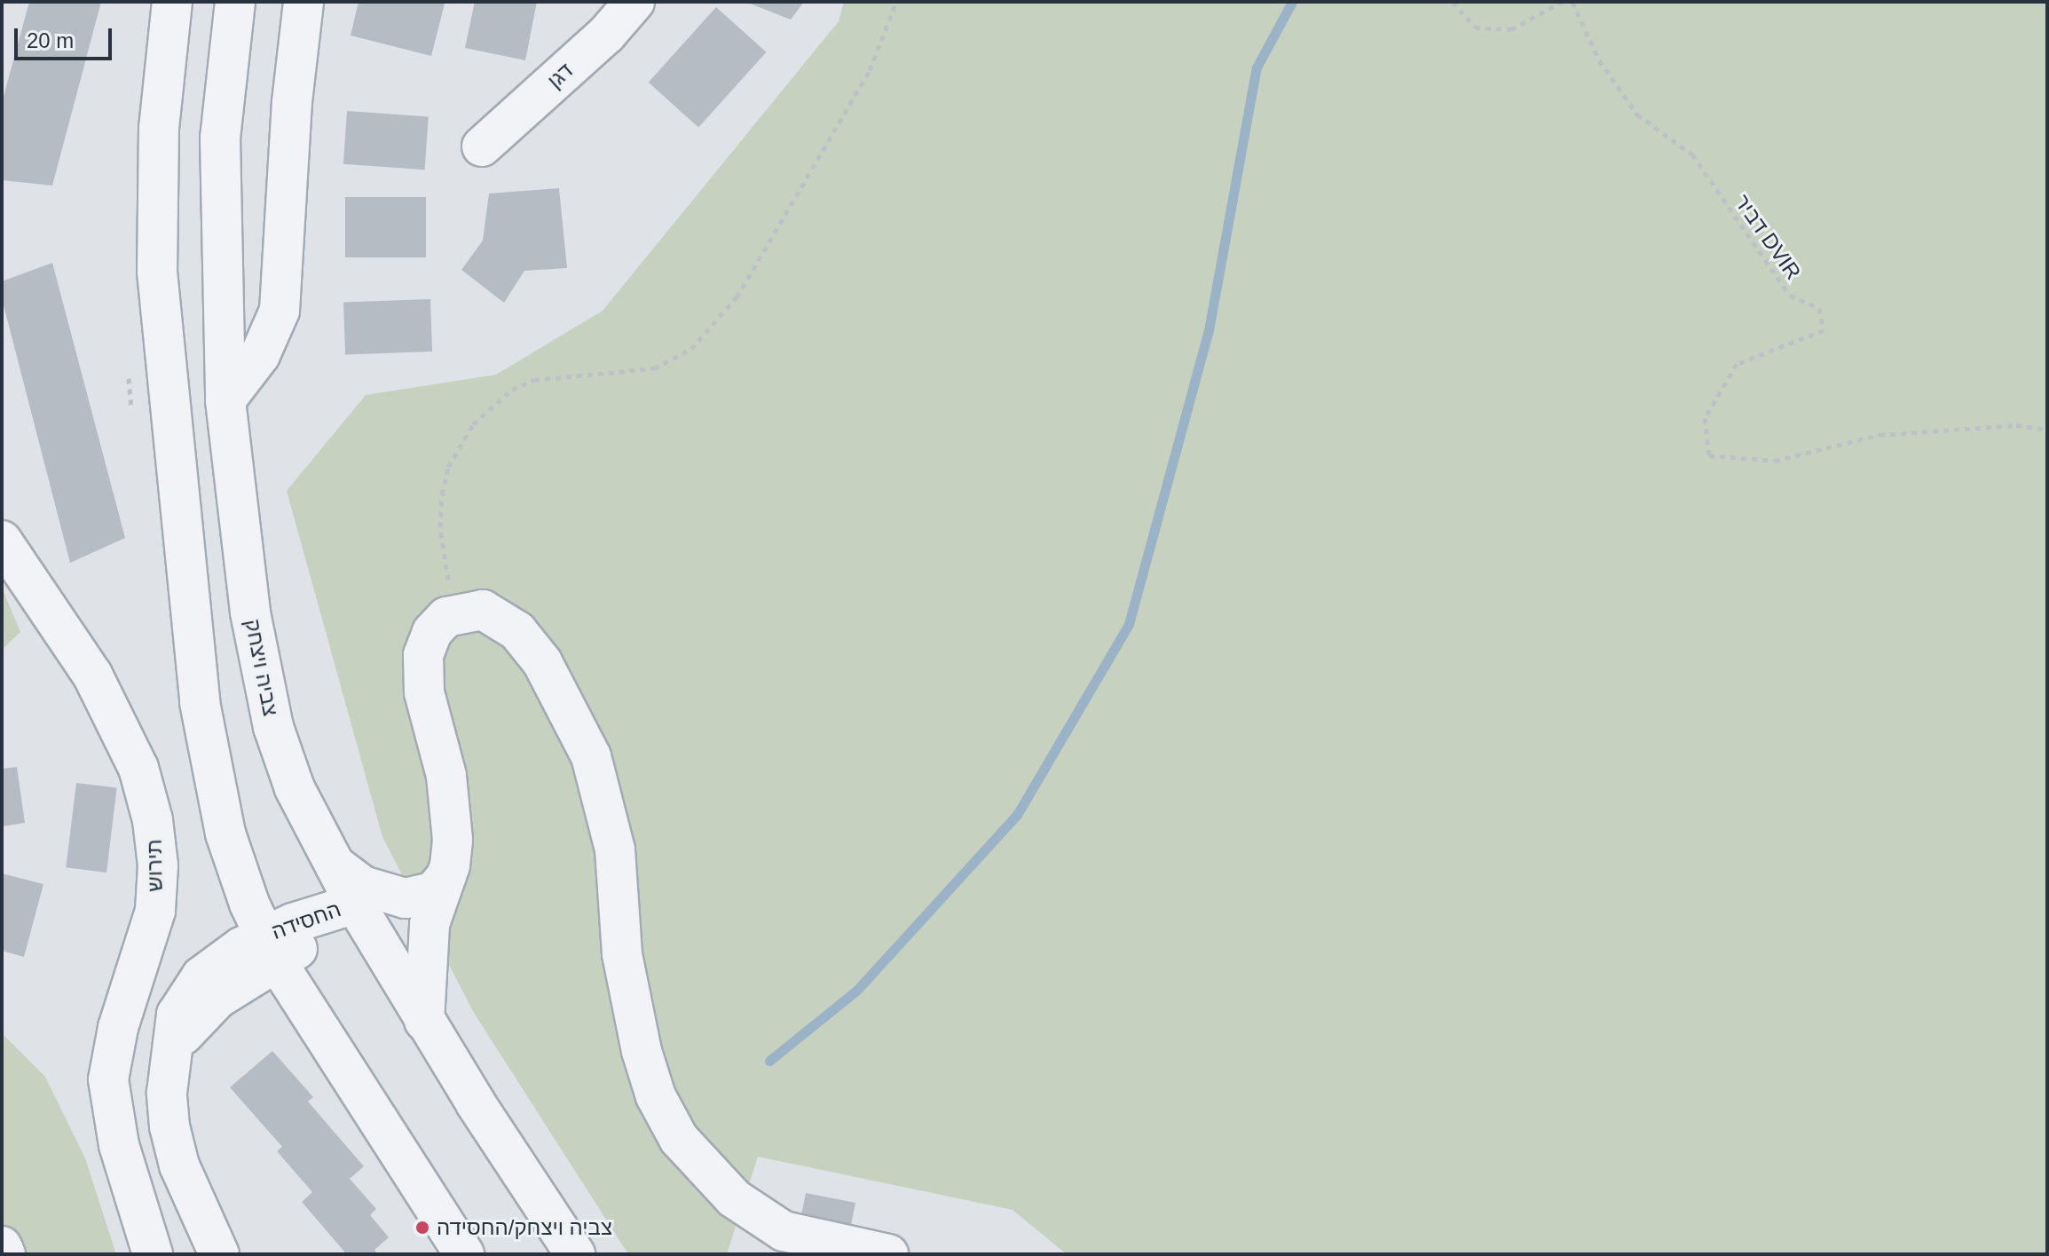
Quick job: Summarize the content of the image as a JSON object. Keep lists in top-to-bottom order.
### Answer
{
  "streets": {
    "street": [
      "דגן",
      "צביה ויצחק",
      "תירוש",
      "החסידה"
    ],
    "path": ["דביר DVIR"]
  },
  "crossings": [
    ["צביה ויצחק", "החסידה"],
    ["תירוש", "החסידה"]
  ],
  "places": ["צביה ויצחק/החסידה"],
  "scale_bar": "20 m"
}
